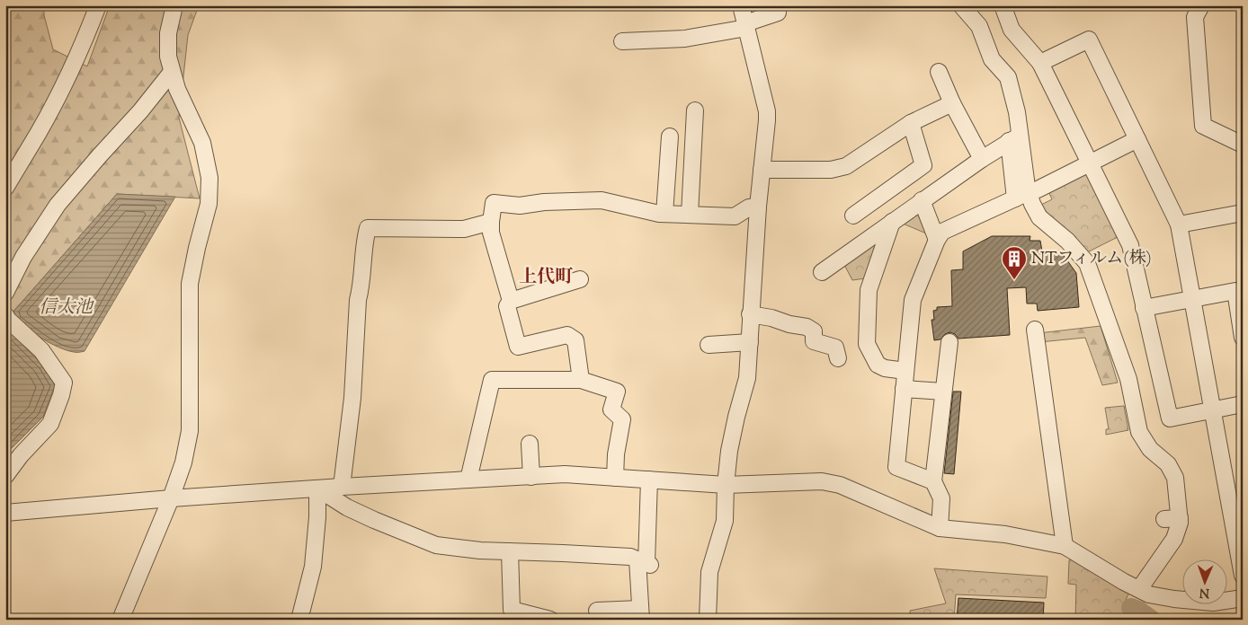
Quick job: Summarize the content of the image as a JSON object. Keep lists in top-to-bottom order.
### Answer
{
  "districts": ["上代町"],
  "water": ["信太池"],
  "places": {
    "building": ["NTフィルム(株)"]
  },
  "north": "bottom"
}
